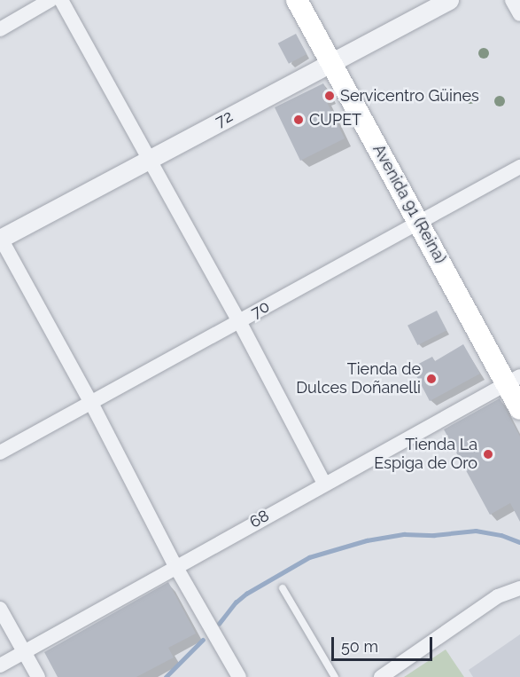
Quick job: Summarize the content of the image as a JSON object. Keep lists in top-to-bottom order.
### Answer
{
  "streets": {
    "main road": ["Avenida 91 (Reina)"],
    "street": ["72", "70", "68"]
  },
  "crossings": [
    ["72", "Avenida 91 (Reina)"],
    ["Avenida 91 (Reina)", "70"],
    ["Avenida 91 (Reina)", "68"]
  ],
  "places": [
    "Servicentro Güines",
    "CUPET",
    "Tienda de Dulces Doñanelli",
    "Tienda La Espiga de Oro"
  ],
  "scale_bar": "50 m"
}
